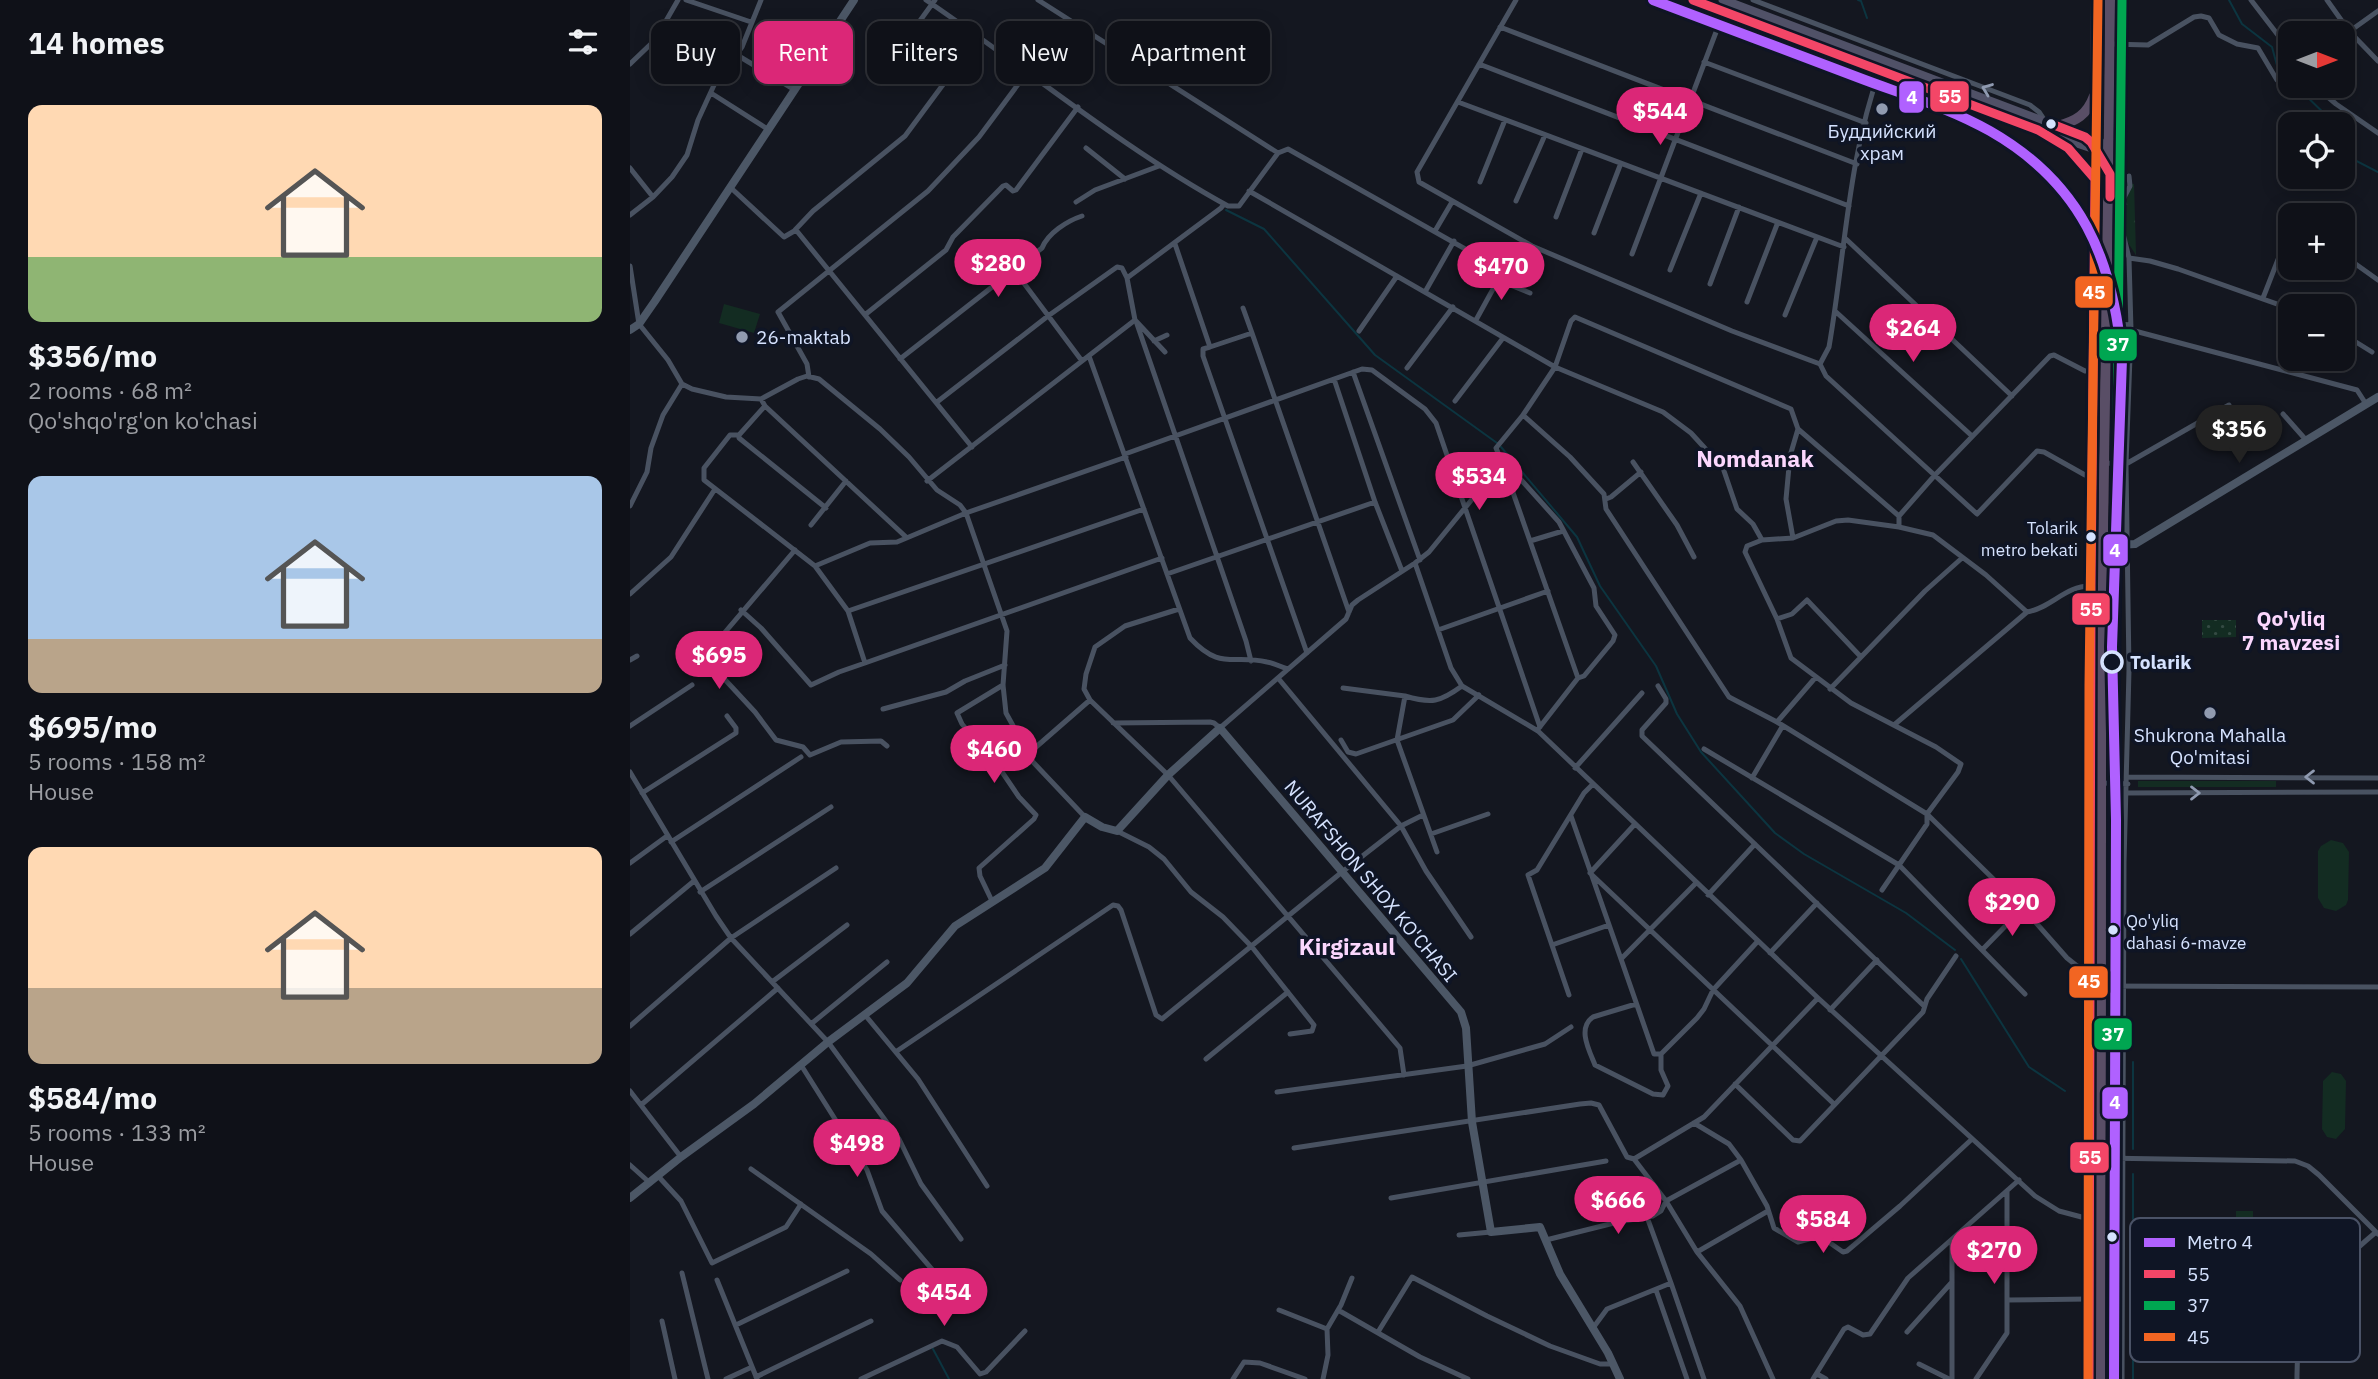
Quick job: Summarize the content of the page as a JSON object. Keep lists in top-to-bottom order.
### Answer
{
  "streets": {
    "street": ["NURAFSHON SHOX KO'CHASI"]
  },
  "districts": ["Nomdanak", "Qo'yliq 7 mavzesi", "Kirgizaul"],
  "places": [
    "Буддийский храм",
    "26-maktab",
    "Tolarik metro bekati",
    "Tolarik",
    "Shukrona Mahalla Qo'mitasi",
    "Qo'yliq dahasi 6-mavze"
  ],
  "lines": [
    "metro line 4",
    "transit line 55",
    "transit line 37",
    "transit line 45"
  ],
  "legend": [
    "Metro 4",
    "55",
    "37",
    "45"
  ],
  "north": "right",
  "page": {
    "heading": "14 homes",
    "map_buttons": ["+", "−"],
    "chip": [
      "Buy",
      "Rent",
      "Filters",
      "New",
      "Apartment"
    ],
    "list": [
      {
        "name": "$356/mo",
        "note": "2 rooms · 68 m² · Qo'shqo'rg'on ko'chasi"
      },
      {
        "name": "$695/mo",
        "note": "5 rooms · 158 m² · House"
      },
      {
        "name": "$584/mo",
        "note": "5 rooms · 133 m² · House"
      }
    ],
    "price": [
      "$544",
      "$280",
      "$470",
      "$264",
      "$356",
      "$534",
      "$695",
      "$460",
      "$290",
      "$498",
      "$666",
      "$584",
      "$270",
      "$454"
    ]
  }
}
